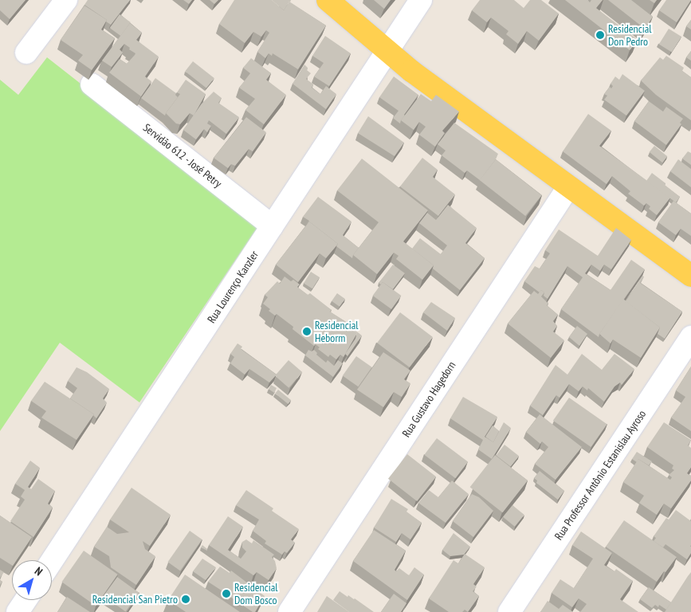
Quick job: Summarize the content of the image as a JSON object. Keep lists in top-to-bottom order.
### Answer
{
  "streets": {
    "street": [
      "Servidão 612 - José Petry",
      "Rua Lourenço Kanzler",
      "Rua Gustavo Hagedorn",
      "Rua Professor Antônio Estanislau Ayroso"
    ]
  },
  "crossings": [
    ["Servidão 612 - José Petry", "Rua Lourenço Kanzler"]
  ],
  "places": [
    "Residencial Don Pedro",
    "Residencial Heborm",
    "Residencial Dom Bosco",
    "Residencial San Pietro"
  ],
  "north": "top right"
}
